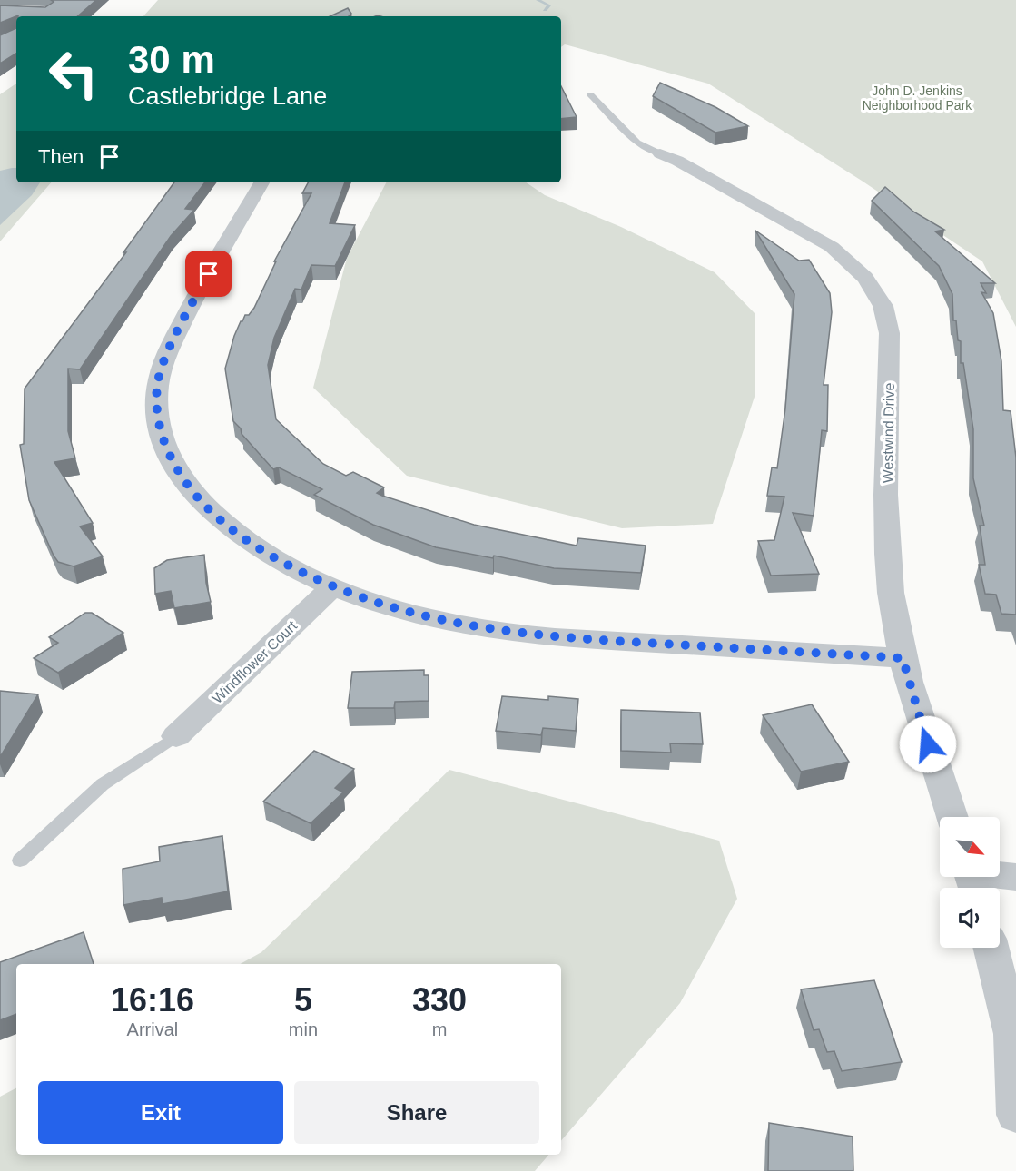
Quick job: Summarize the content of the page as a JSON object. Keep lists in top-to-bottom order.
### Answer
{
  "streets": {
    "street": ["Westwind Drive", "Windflower Court"]
  },
  "parks": ["John D. Jenkins Neighborhood Park"],
  "north": "bottom right",
  "page": {
    "turn": ["30 m", "Castlebridge Lane"],
    "then": "Then",
    "eta": [
      "16:16",
      "Arrival",
      "5",
      "min",
      "330",
      "m"
    ],
    "buttons": ["Exit", "Share"]
  }
}
